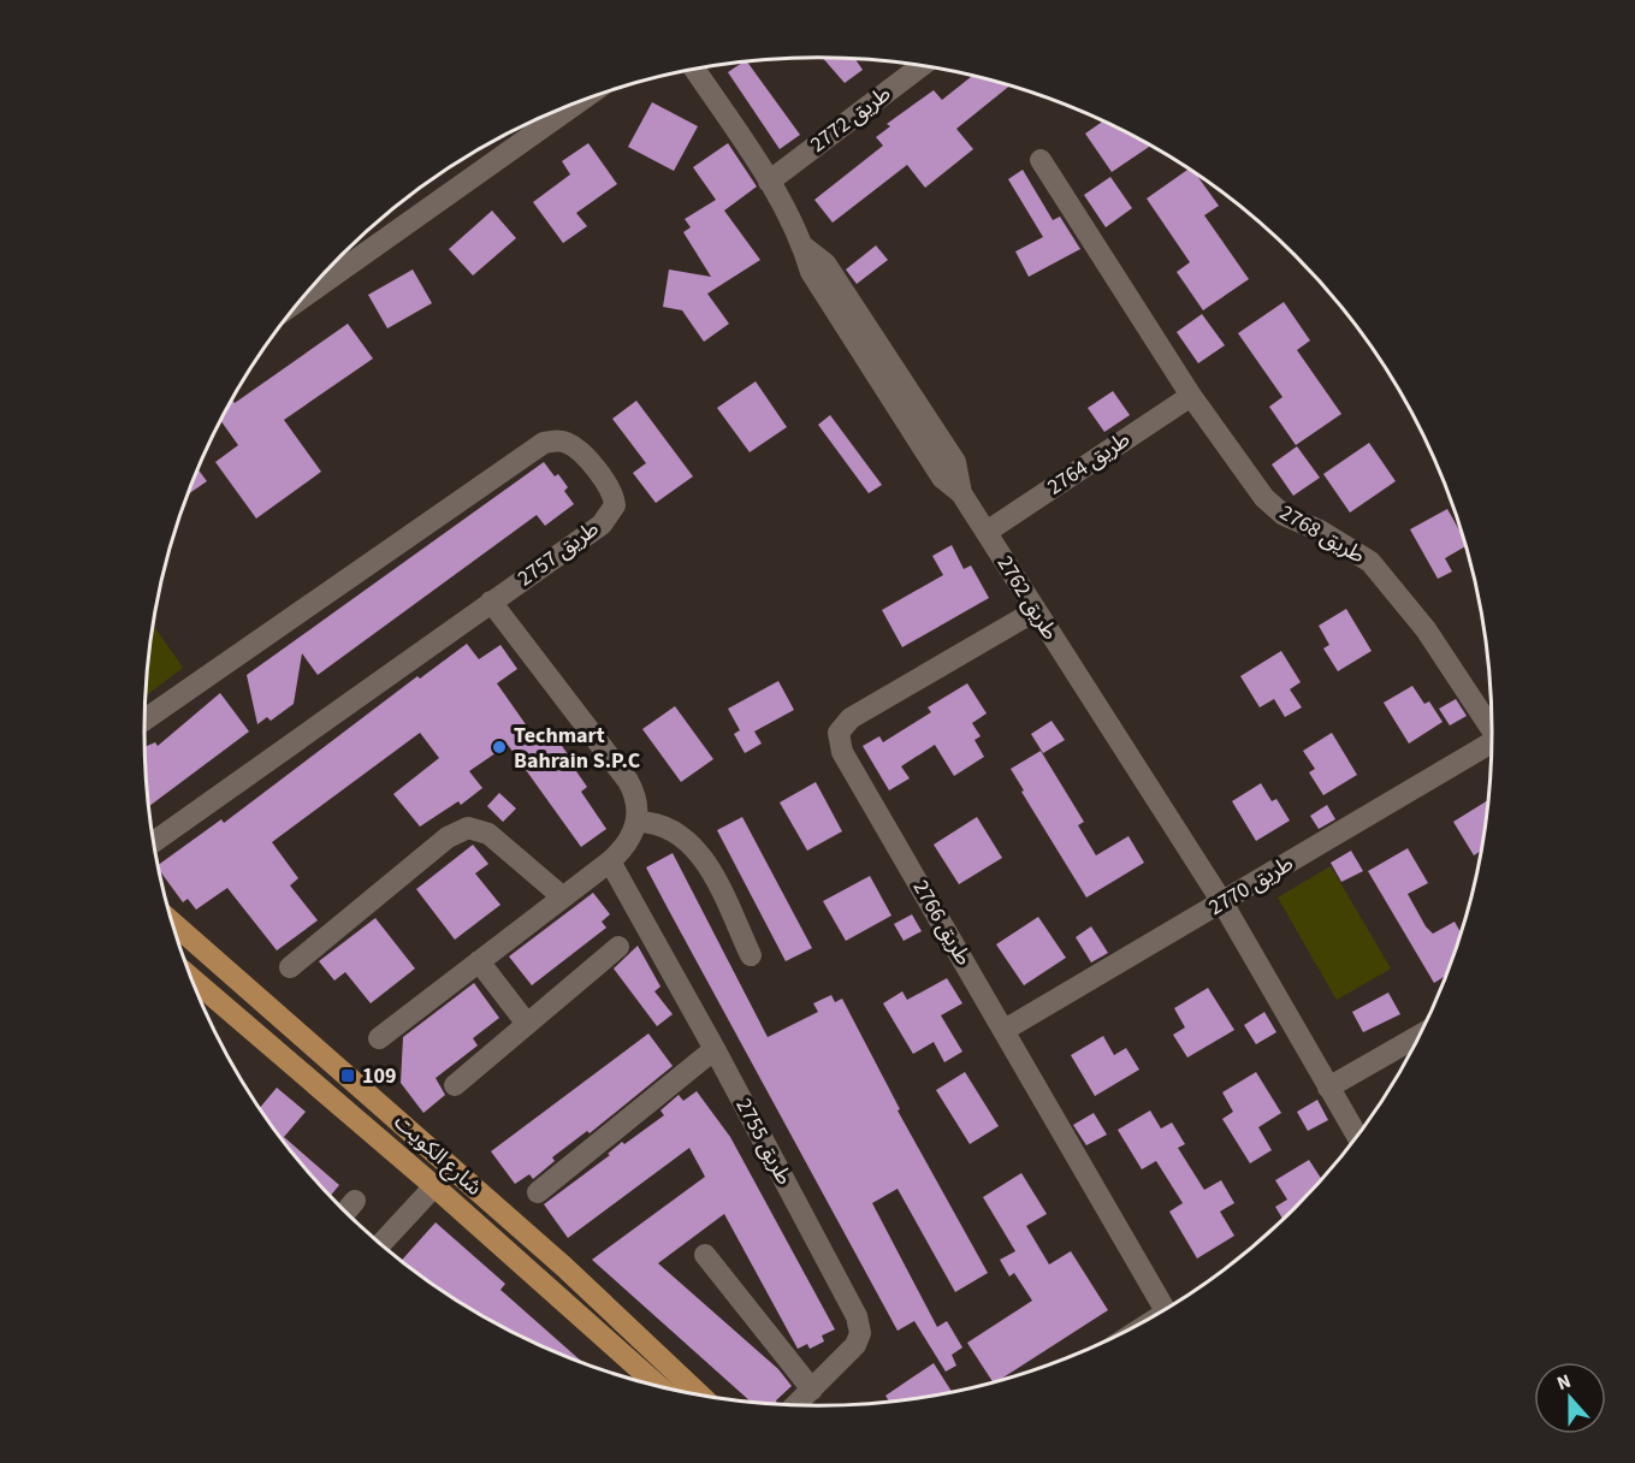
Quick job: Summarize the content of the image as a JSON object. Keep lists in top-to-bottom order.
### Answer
{
  "streets": {
    "main road": ["شارع الكويت"],
    "street": [
      "طريق 2772",
      "طريق 2764",
      "طريق 2768",
      "طريق 2757",
      "طريق 2762",
      "طريق 2770",
      "طريق 2766",
      "طريق 2755"
    ]
  },
  "crossings": [
    ["طريق 2772", "طريق 2762"],
    ["طريق 2764", "طريق 2768"],
    ["طريق 2764", "طريق 2762"],
    ["طريق 2762", "طريق 2770"],
    ["طريق 2762", "طريق 2766"],
    ["طريق 2770", "طريق 2766"]
  ],
  "places": {
    "other": ["Techmart Bahrain S.P.C"],
    "transit": ["109"]
  },
  "north": "top"
}
